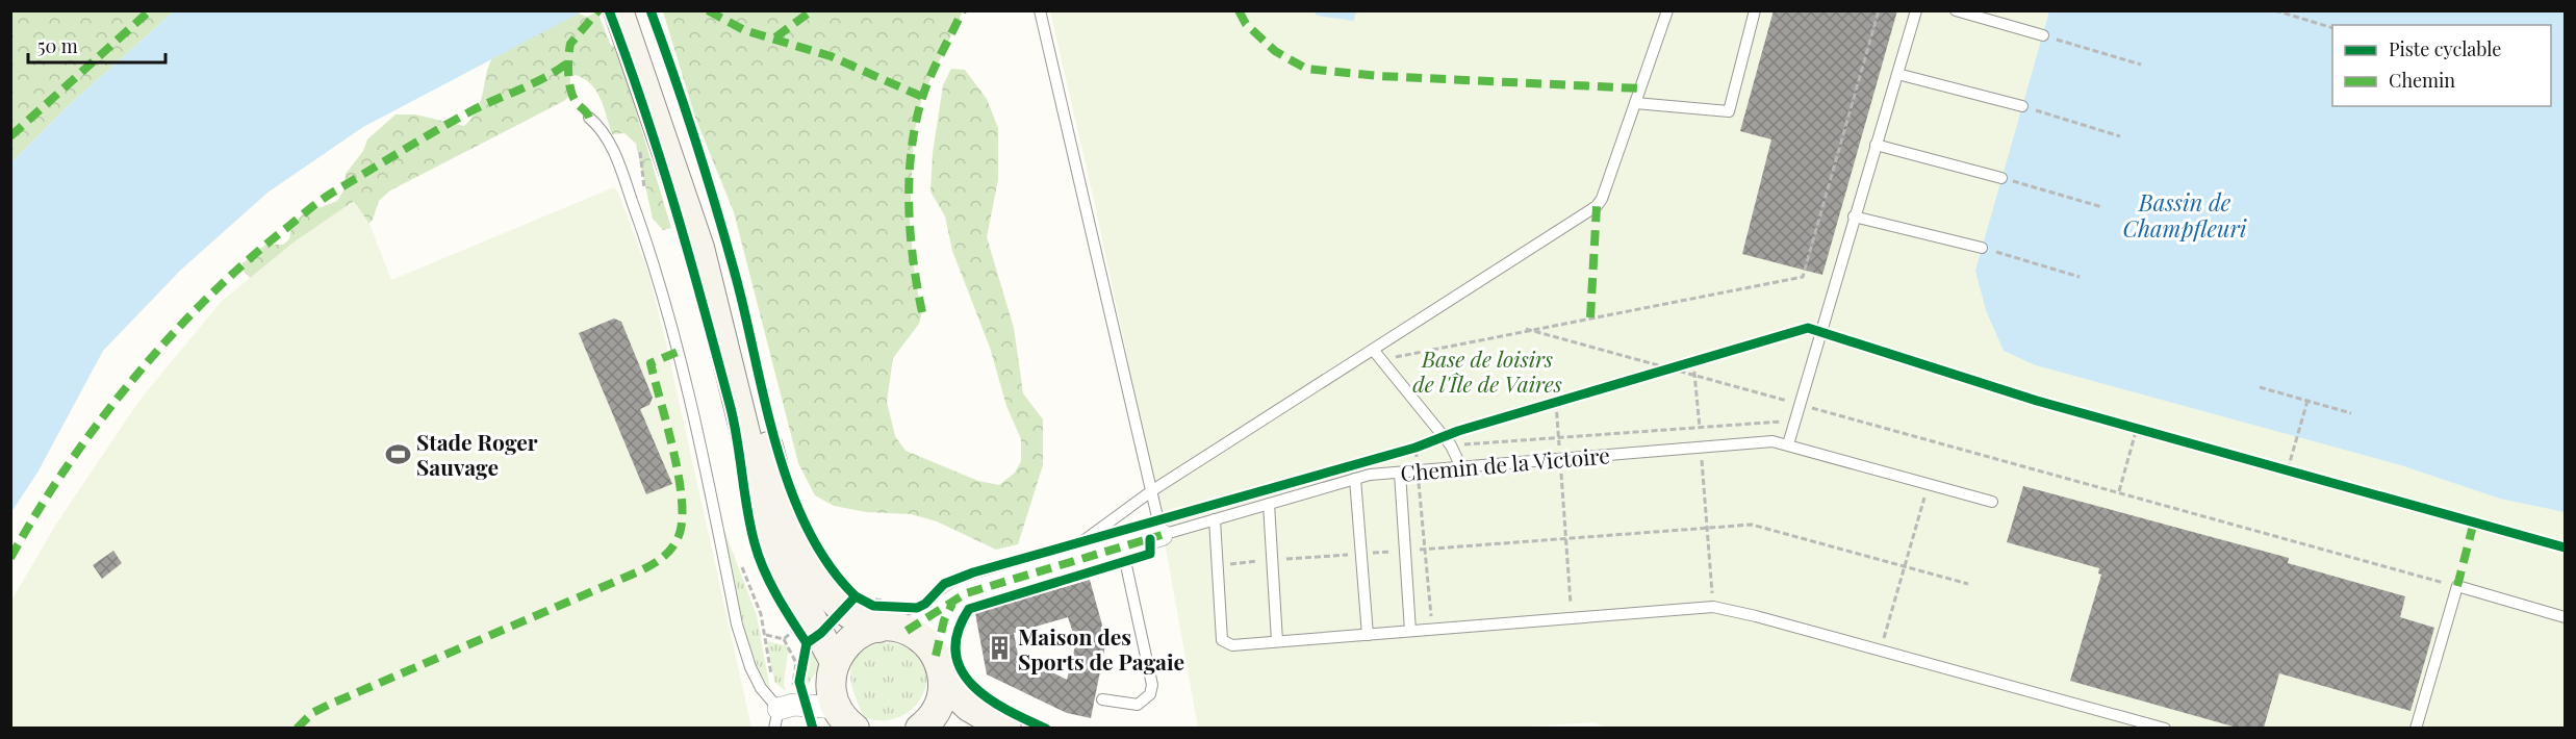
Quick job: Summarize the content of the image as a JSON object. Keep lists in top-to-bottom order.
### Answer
{
  "streets": {
    "street": ["Chemin de la Victoire"]
  },
  "water": ["Bassin de Champfleuri"],
  "parks": ["Base de loisirs de l'Île de Vaires"],
  "places": {
    "sports": ["Stade Roger Sauvage"],
    "building": ["Maison des Sports de Pagaie"]
  },
  "legend": ["Piste cyclable", "Chemin"],
  "scale_bar": "50 m"
}
